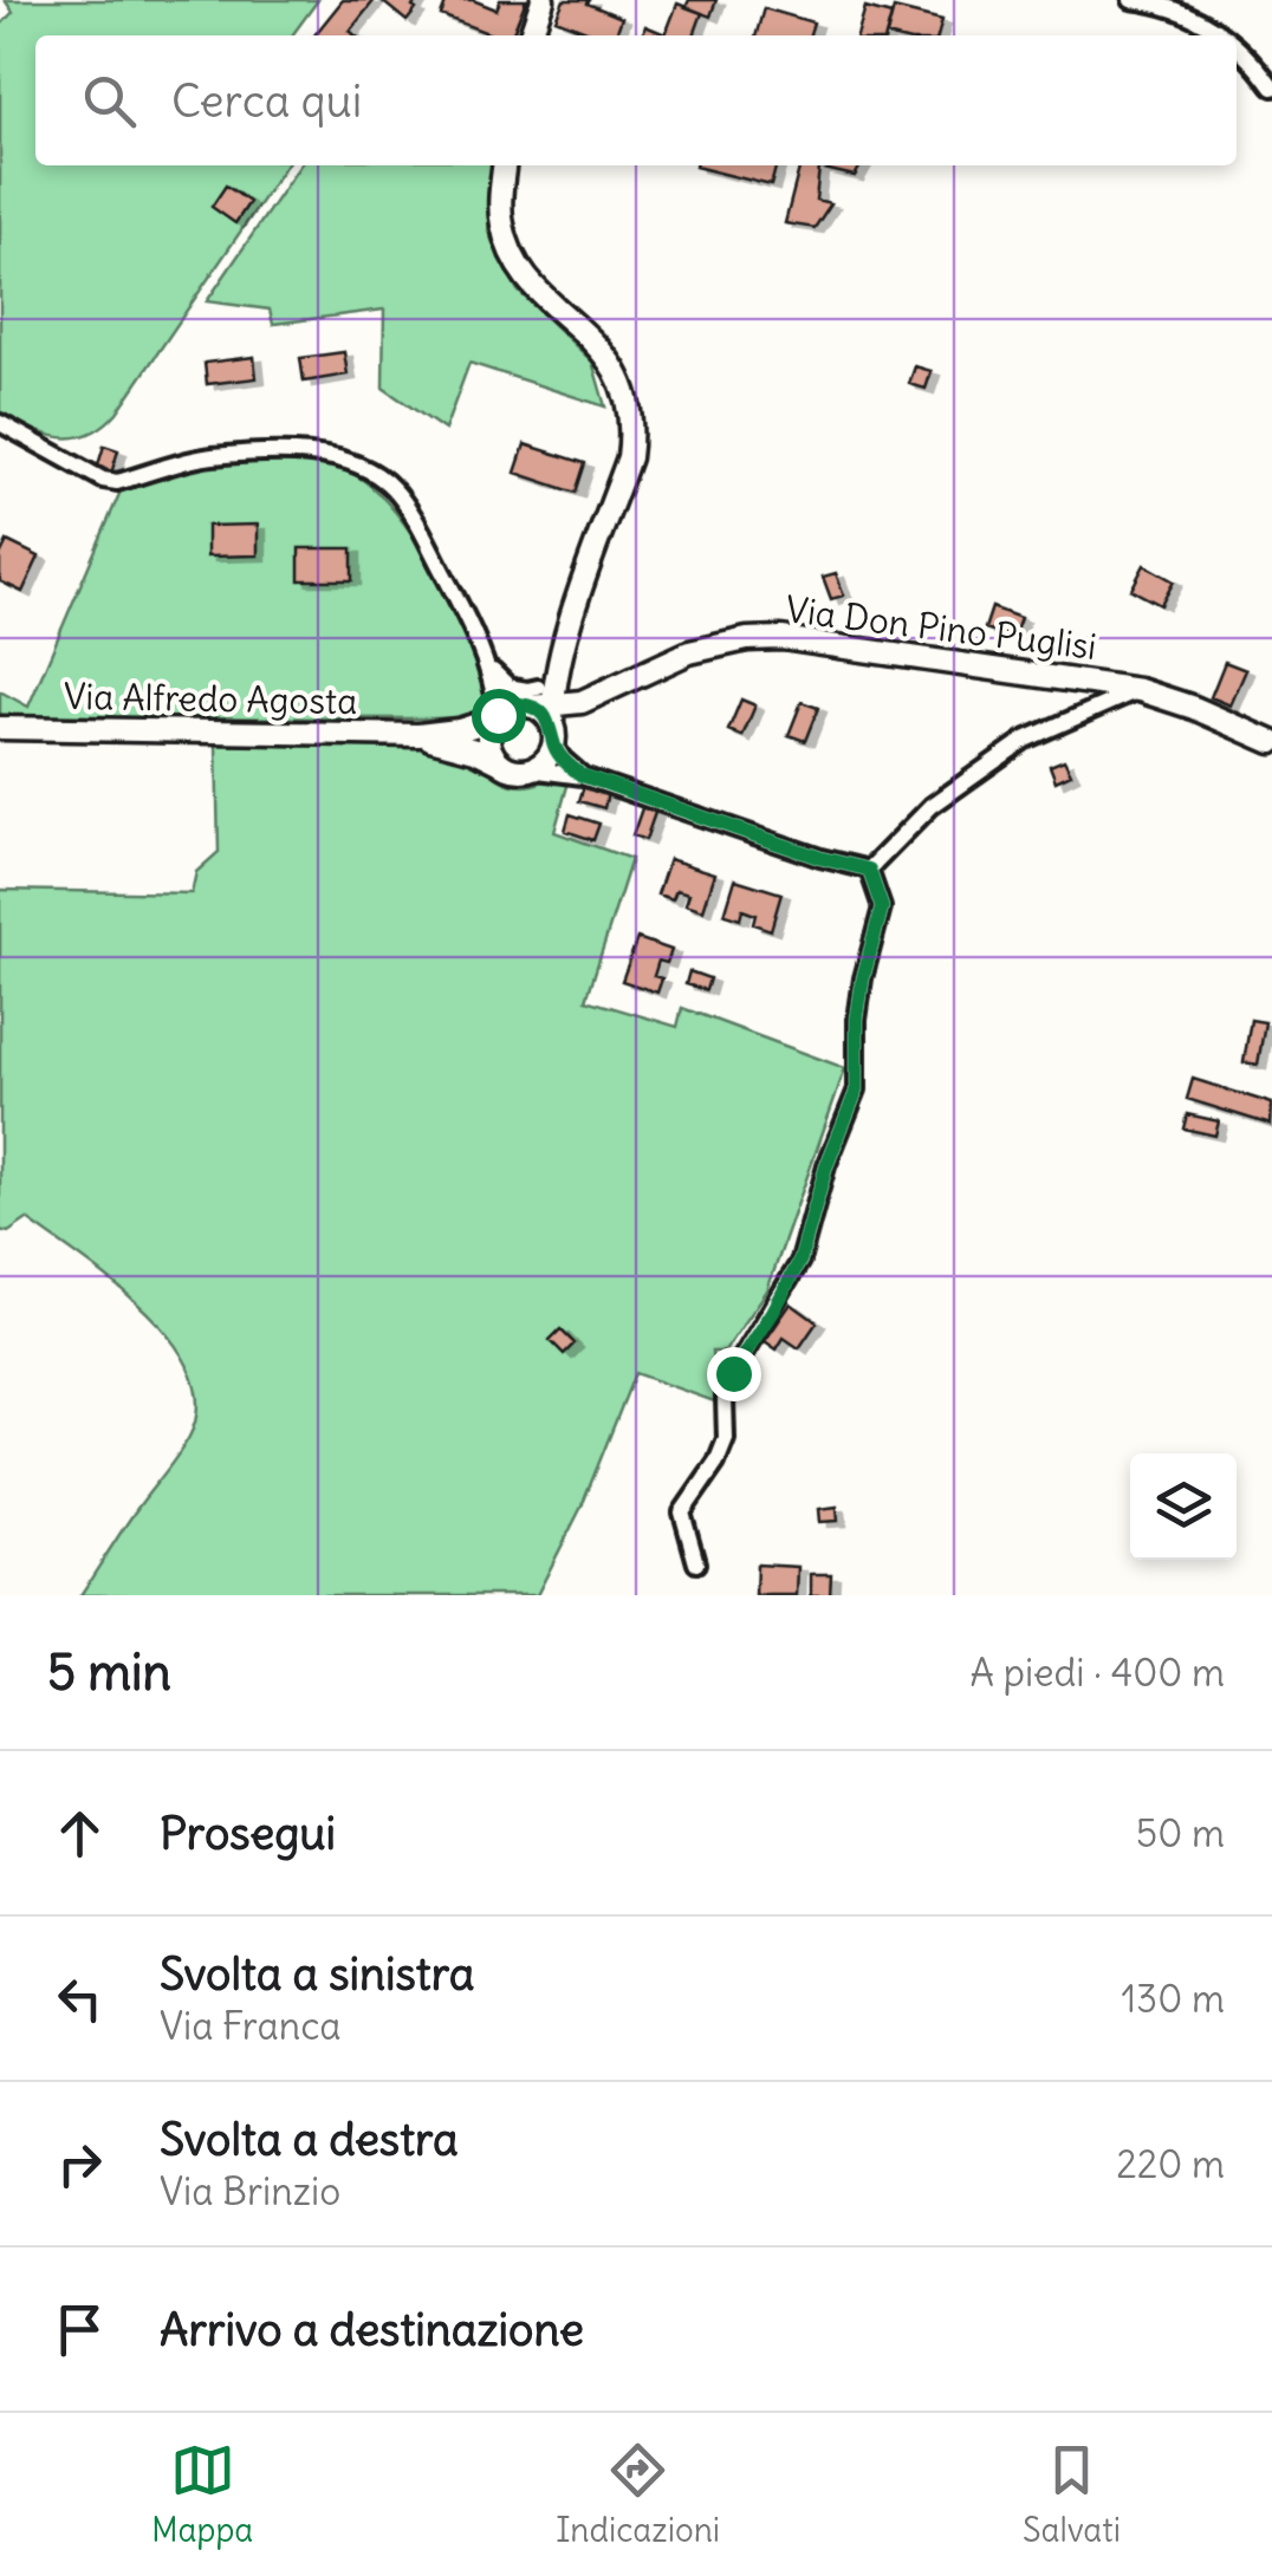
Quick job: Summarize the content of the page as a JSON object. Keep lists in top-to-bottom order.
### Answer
{
  "streets": {
    "street": ["Via Don Pino Puglisi", "Via Alfredo Agosta"]
  },
  "crossings": [
    ["Via Don Pino Puglisi", "Via Alfredo Agosta"]
  ],
  "page": {
    "search": "Cerca qui",
    "heading": ["5 min", "A piedi · 400 m"],
    "list": [
      ["Prosegui", "50 m"],
      ["Svolta a sinistra", "Via Franca", "130 m"],
      ["Svolta a destra", "Via Brinzio", "220 m"],
      "Arrivo a destinazione"
    ],
    "nav": ["Mappa", "Indicazioni", "Salvati"]
  }
}
